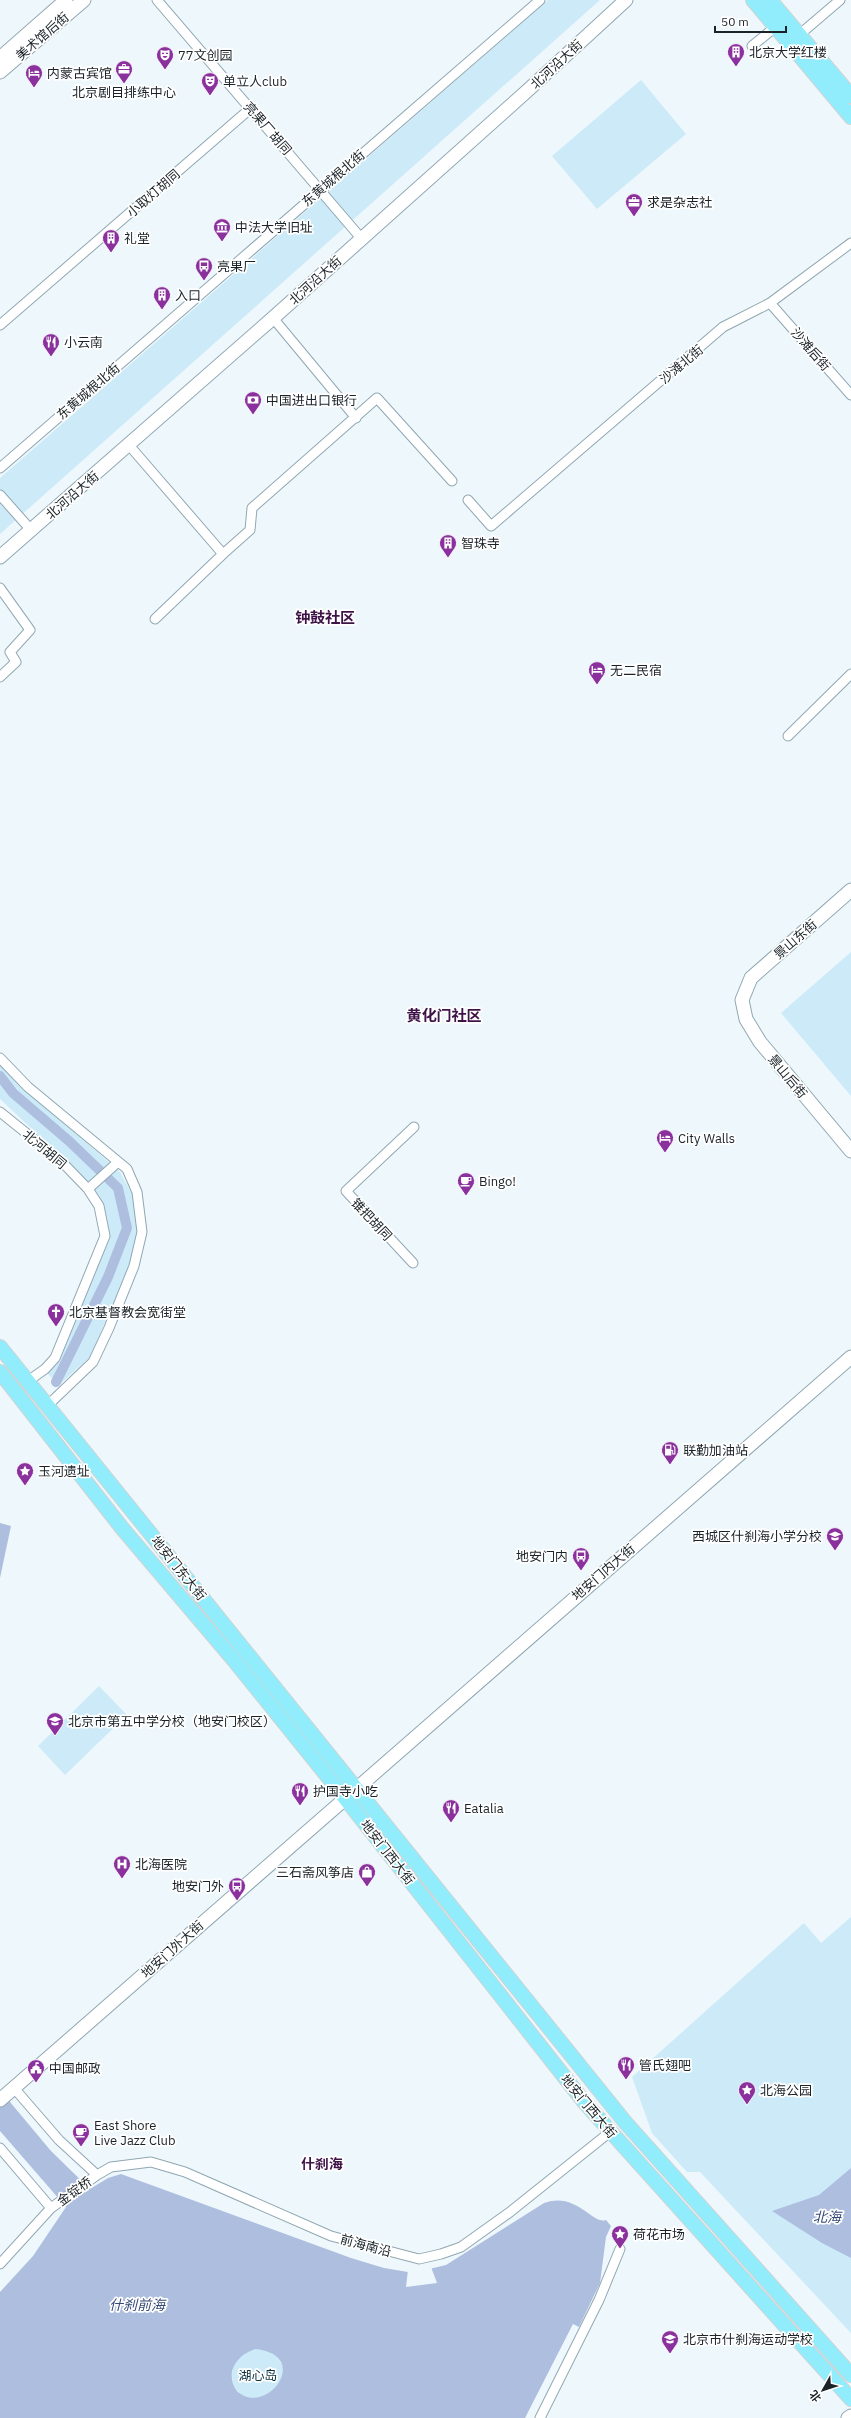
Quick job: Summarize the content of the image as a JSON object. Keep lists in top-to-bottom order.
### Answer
{
  "streets": {
    "main road": [
      "美术馆后街",
      "北河沿大街",
      "景山东街",
      "景山后街",
      "地安门东大街",
      "地安门内大街",
      "地安门西大街",
      "地安门外大街"
    ],
    "street": [
      "亮果厂胡同",
      "东黄城根北街",
      "小取灯胡同",
      "沙滩后街",
      "沙滩北街",
      "北河胡同",
      "锥把胡同",
      "金锭桥",
      "前海南沿"
    ]
  },
  "crossings": [
    ["北河沿大街", "亮果厂胡同"],
    ["亮果厂胡同", "东黄城根北街"],
    ["亮果厂胡同", "小取灯胡同"],
    ["沙滩后街", "沙滩北街"],
    ["景山东街", "景山后街"],
    ["北河胡同", "地安门东大街"],
    ["地安门东大街", "地安门内大街"],
    ["地安门东大街", "地安门西大街"],
    ["地安门东大街", "地安门外大街"],
    ["地安门内大街", "地安门西大街"],
    ["地安门内大街", "地安门外大街"],
    ["地安门西大街", "地安门外大街"],
    ["地安门西大街", "前海南沿"],
    ["金锭桥", "前海南沿"]
  ],
  "districts": ["钟鼓社区", "黄化门社区", "什刹海"],
  "water": ["北海", "什刹前海"],
  "parks": ["湖心岛"],
  "places": {
    "building": [
      "北京大学红楼",
      "礼堂",
      "入口",
      "智珠寺"
    ],
    "theatre": ["77文创园", "单立人club"],
    "office": ["北京剧目排练中心", "求是杂志社"],
    "hotel": ["内蒙古宾馆", "无二民宿", "City Walls"],
    "museum": ["中法大学旧址"],
    "bus stop": ["亮果厂", "地安门内", "地安门外"],
    "restaurant": [
      "小云南",
      "护国寺小吃",
      "Eatalia",
      "管氏翅吧"
    ],
    "bank": ["中国进出口银行"],
    "cafe": ["Bingo!", "East Shore Live Jazz Club"],
    "church": ["北京基督教会宽街堂"],
    "fuel station": ["联勤加油站"],
    "place": ["玉河遗址", "北海公园", "荷花市场"],
    "school or university": ["西城区什刹海小学分校", "北京市第五中学分校（地安门校区）", "北京市什刹海运动学校"],
    "hospital": ["北海医院"],
    "shop": ["三石斋风筝店"],
    "public building": ["中国邮政"]
  },
  "scale_bar": "50 m",
  "north": "bottom left"
}
